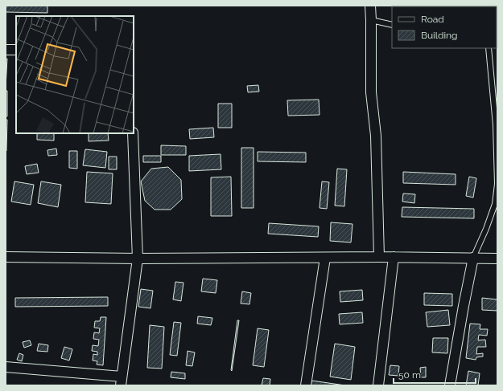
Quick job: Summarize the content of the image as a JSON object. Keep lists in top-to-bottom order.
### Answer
{
  "legend": ["Road", "Building"],
  "scale_bar": "50 m"
}
